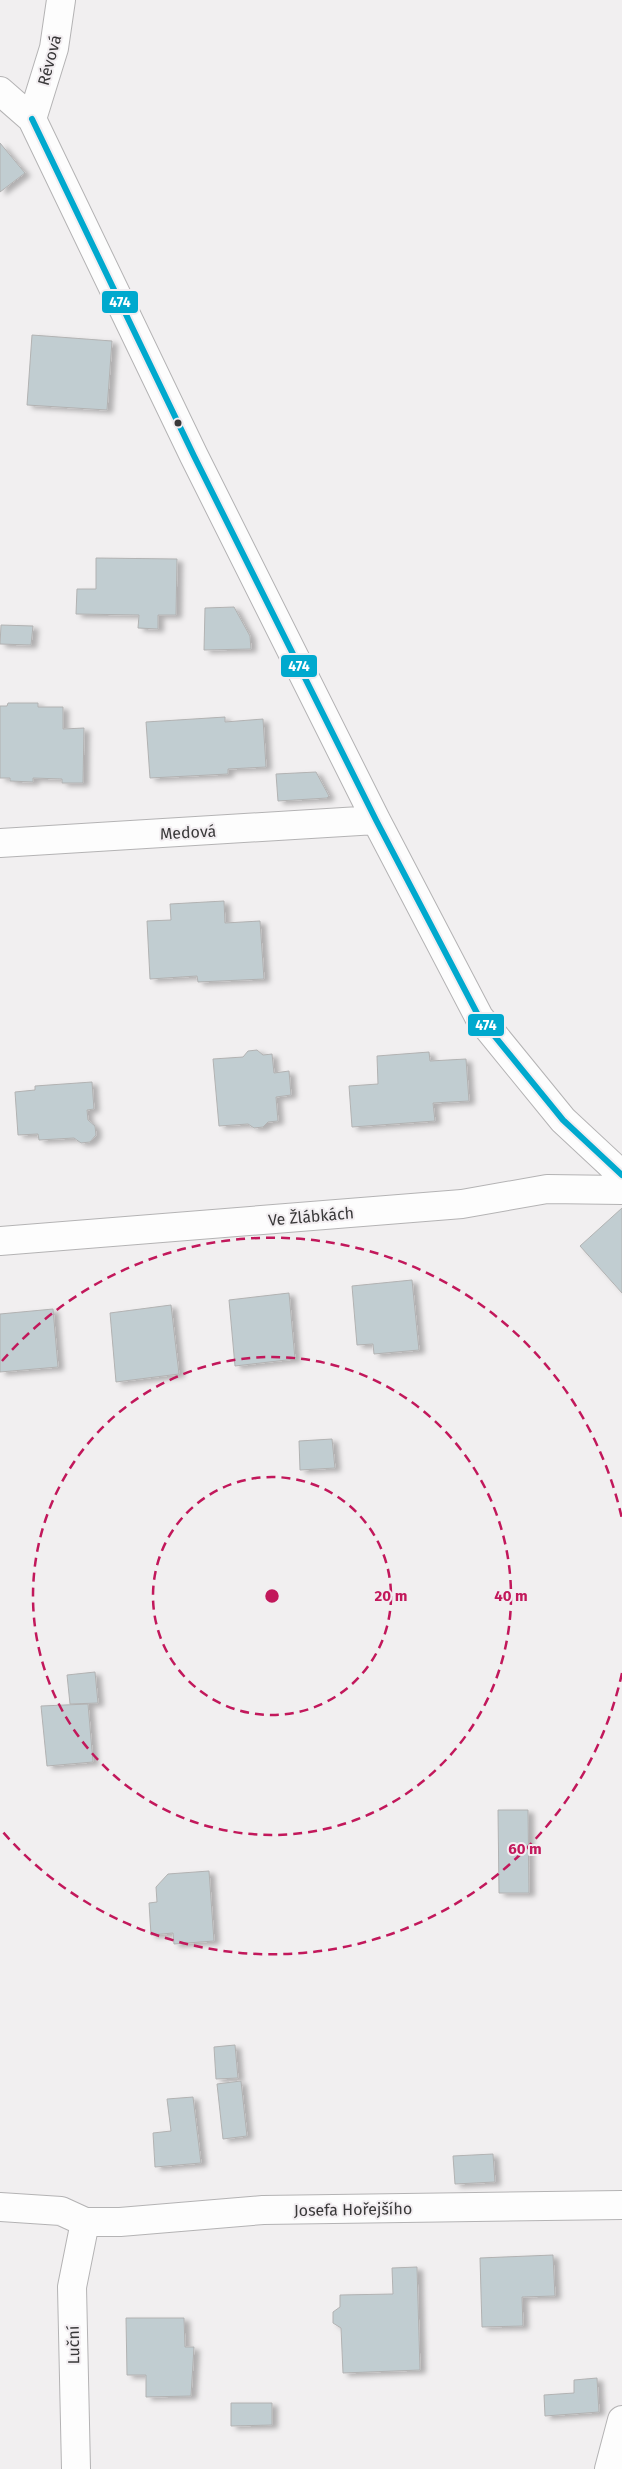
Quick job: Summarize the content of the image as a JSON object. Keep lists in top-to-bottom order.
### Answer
{
  "streets": {
    "street": [
      "Révová",
      "Medová",
      "Ve Žlábkách",
      "Josefa Hořejšího",
      "Luční"
    ]
  },
  "crossings": [
    ["Josefa Hořejšího", "Luční"]
  ],
  "lines": ["transit line 474"],
  "rings": ["20 m", "40 m", "60 m"]
}
